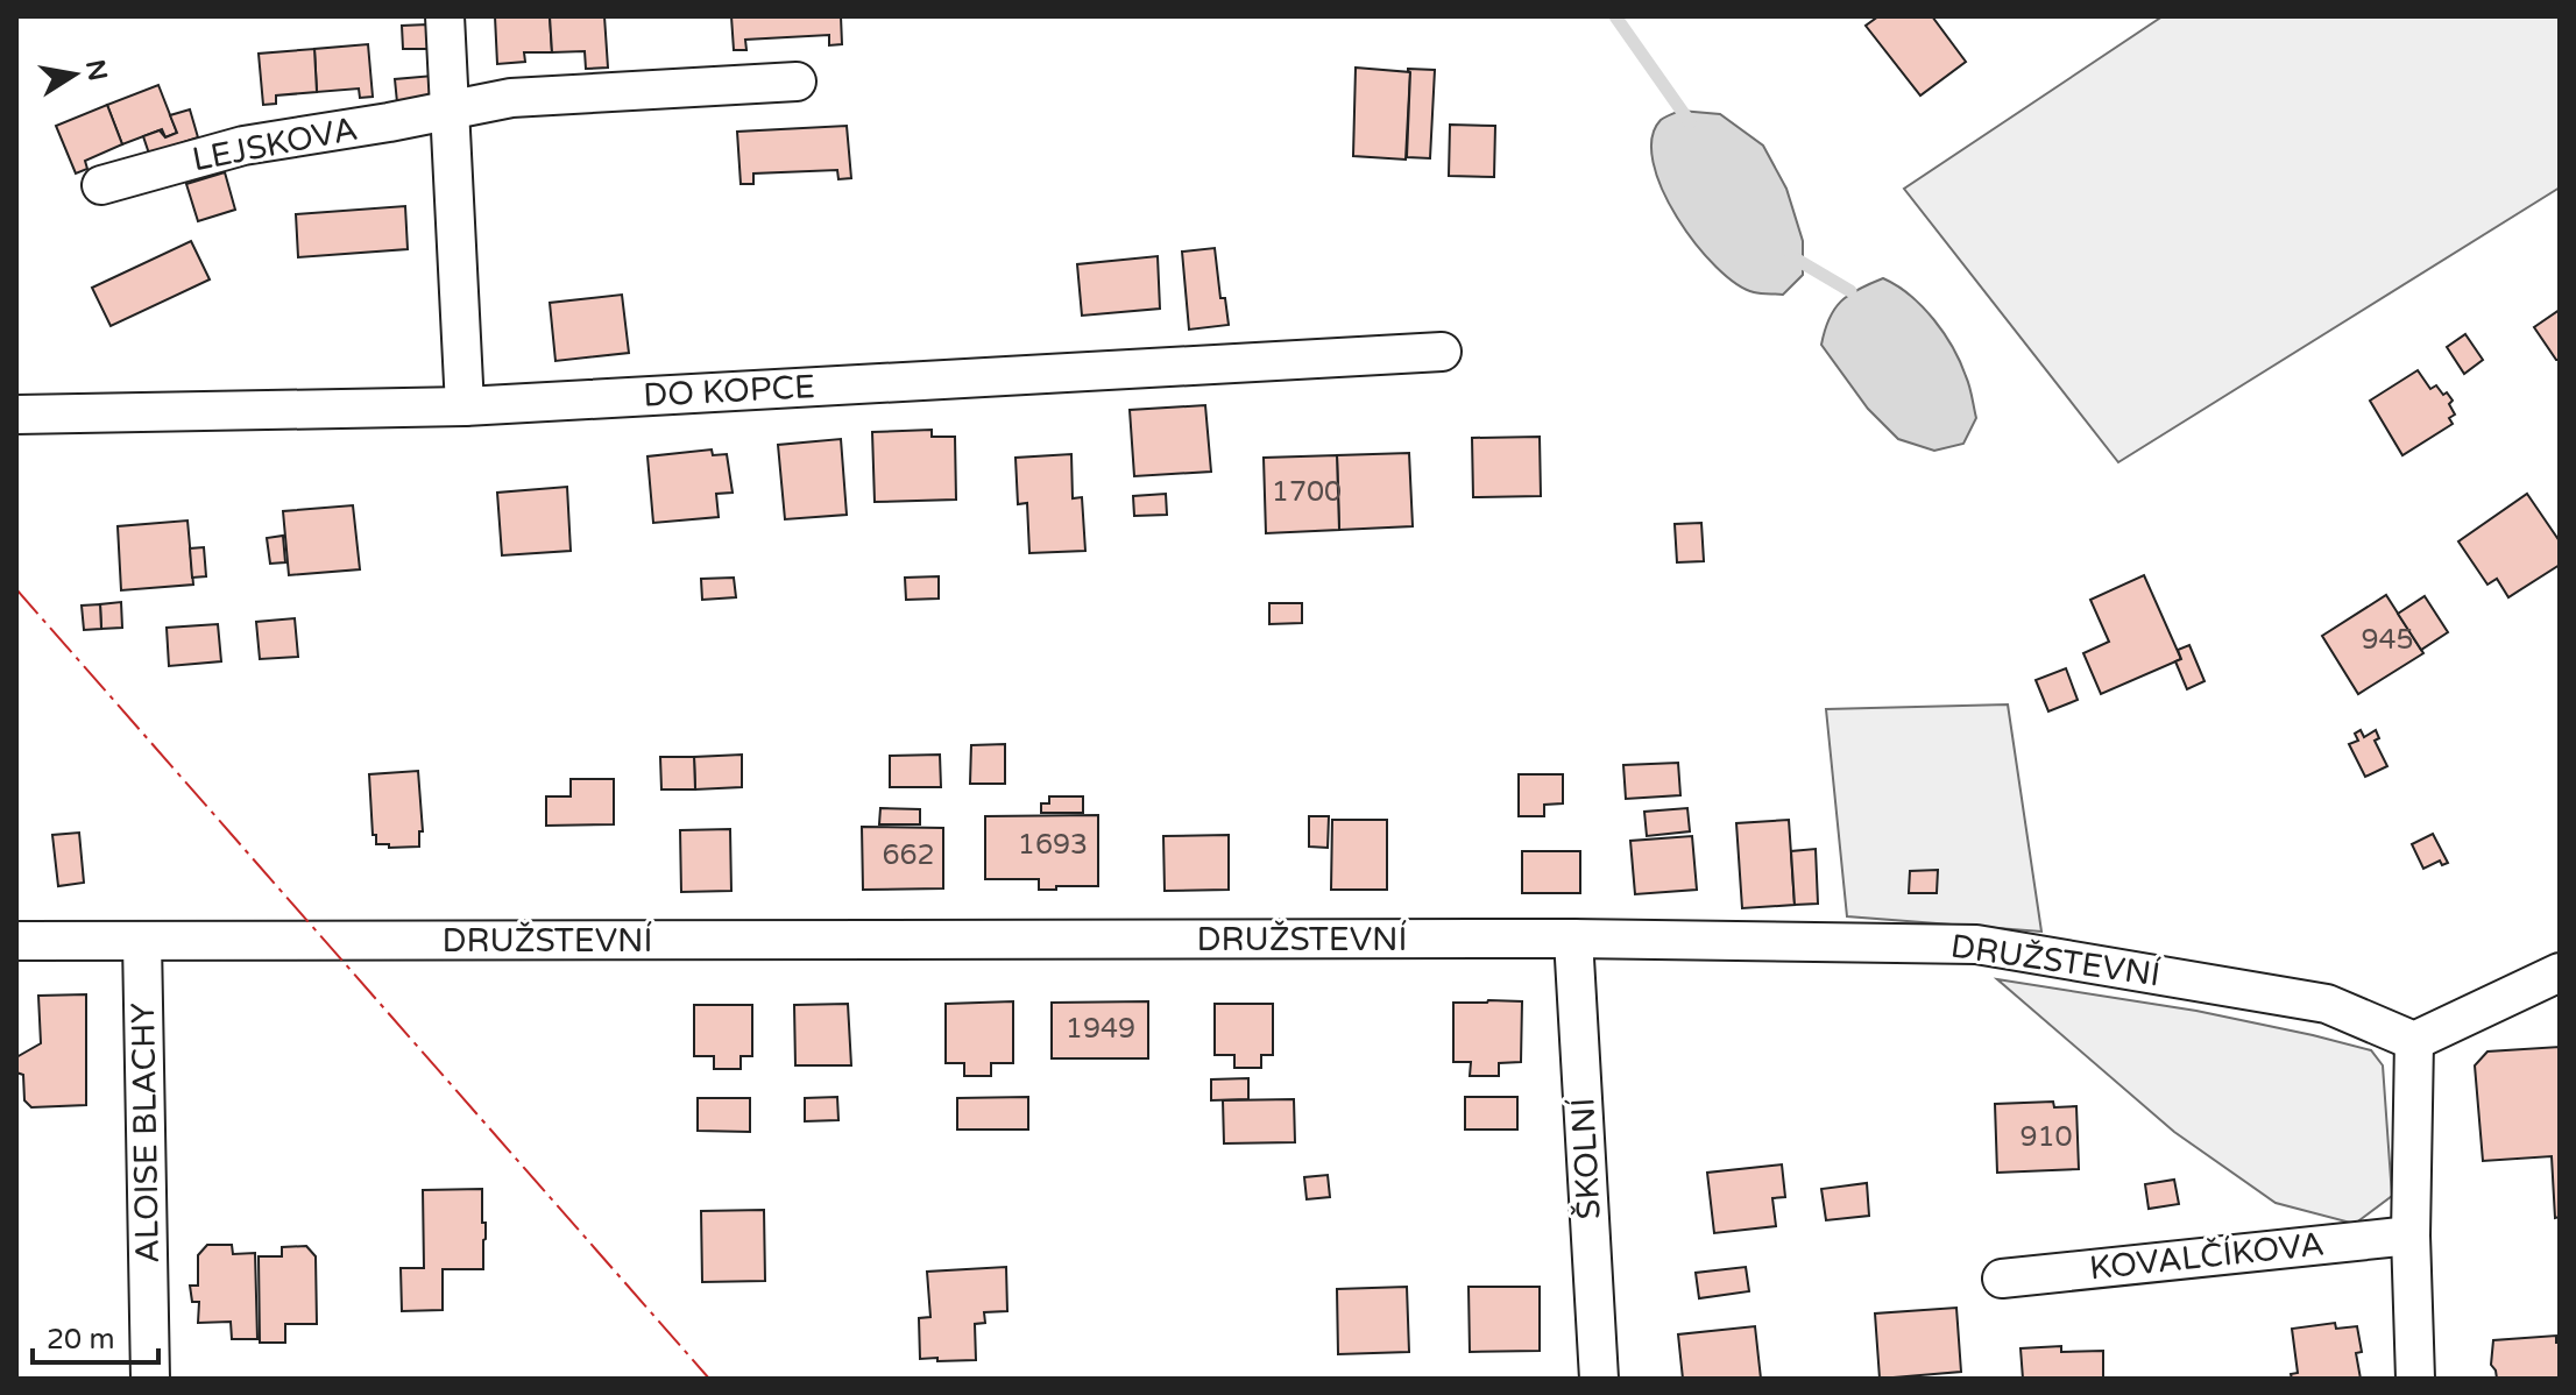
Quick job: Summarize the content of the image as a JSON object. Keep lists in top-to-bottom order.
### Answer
{
  "streets": {
    "street": [
      "LEJSKOVA",
      "DO KOPCE",
      "DRUŽSTEVNÍ",
      "ALOISE BLACHY",
      "ŠKOLNÍ",
      "KOVALČÍKOVA"
    ]
  },
  "crossings": [
    ["DRUŽSTEVNÍ", "ALOISE BLACHY"],
    ["DRUŽSTEVNÍ", "ŠKOLNÍ"]
  ],
  "house_numbers": [
    "1700",
    "945",
    "1693",
    "662",
    "1949",
    "910"
  ],
  "scale_bar": "20 m",
  "north": "right"
}
